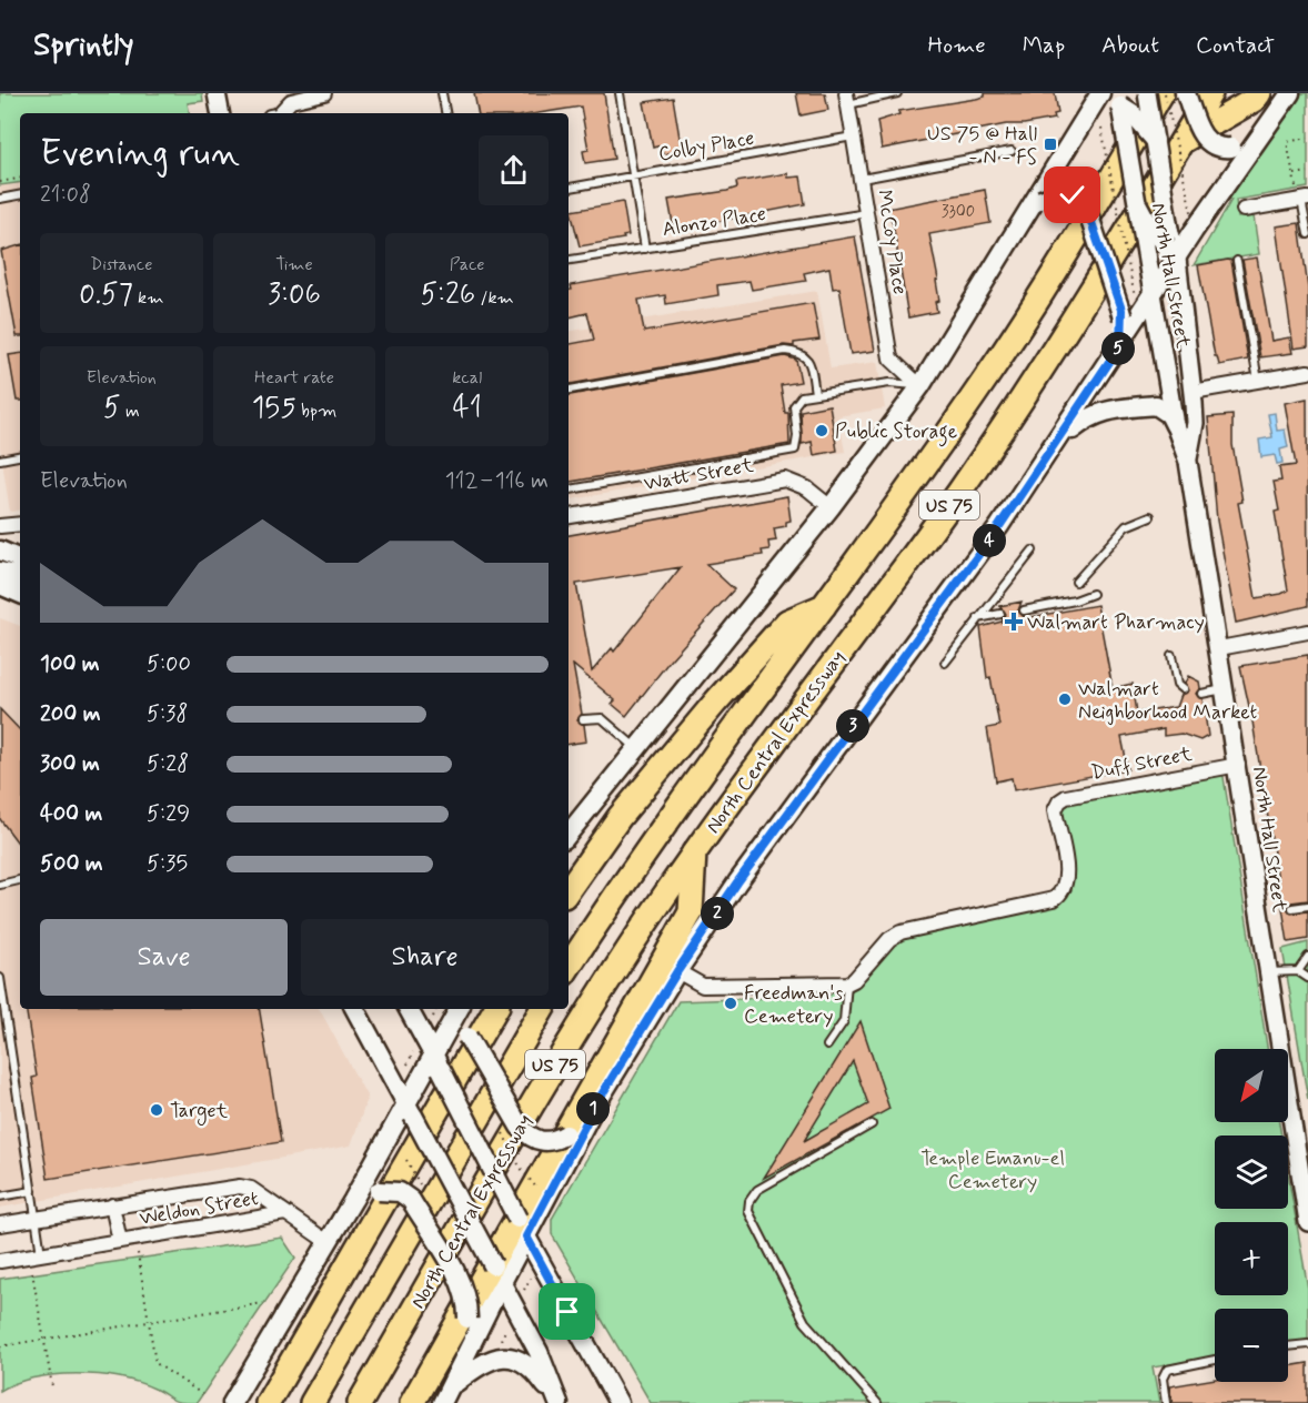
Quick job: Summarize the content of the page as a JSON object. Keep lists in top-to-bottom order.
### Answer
{
  "streets": {
    "highway": ["US 75", "North Central Expressway"],
    "street": [
      "McCoy Place",
      "North Hall Street",
      "Watt Street",
      "Duff Street",
      "Weldon Street"
    ],
    "lane": ["Colby Place", "Alonzo Place"]
  },
  "crossings": [
    ["Colby Place", "McCoy Place"],
    ["Alonzo Place", "McCoy Place"],
    ["North Hall Street", "Duff Street"]
  ],
  "parks": ["Temple Emanu-el Cemetery"],
  "places": {
    "transit": ["US 75 @ Hall - N - FS"],
    "other": [
      "Public Storage",
      "Walmart Neighborhood Market",
      "Freedman's Cemetery",
      "Target"
    ],
    "health": ["Walmart Pharmacy"]
  },
  "house_numbers": ["3300"],
  "north": "bottom left",
  "page": {
    "header": "Sprintly",
    "nav": [
      "Home",
      "Map",
      "About",
      "Contact"
    ],
    "heading": ["Evening run", "21:08"],
    "stats": [
      ["Distance", "0.57 km"],
      ["Time", "3:06"],
      ["Pace", "5:26 /km"],
      ["Elevation", "5 m"],
      ["Heart rate", "155 bpm"],
      ["kcal", "41"]
    ],
    "pins": [
      "5",
      "4",
      "3",
      "2",
      "1"
    ],
    "chart": ["Elevation", "112–116 m"],
    "list": [
      {
        "name": "100 m",
        "note": "5:00"
      },
      {
        "name": "200 m",
        "note": "5:38"
      },
      {
        "name": "300 m",
        "note": "5:28"
      },
      {
        "name": "400 m",
        "note": "5:29"
      },
      {
        "name": "500 m",
        "note": "5:35"
      }
    ],
    "buttons": ["Save", "Share"],
    "map_buttons": ["+", "−"]
  }
}
